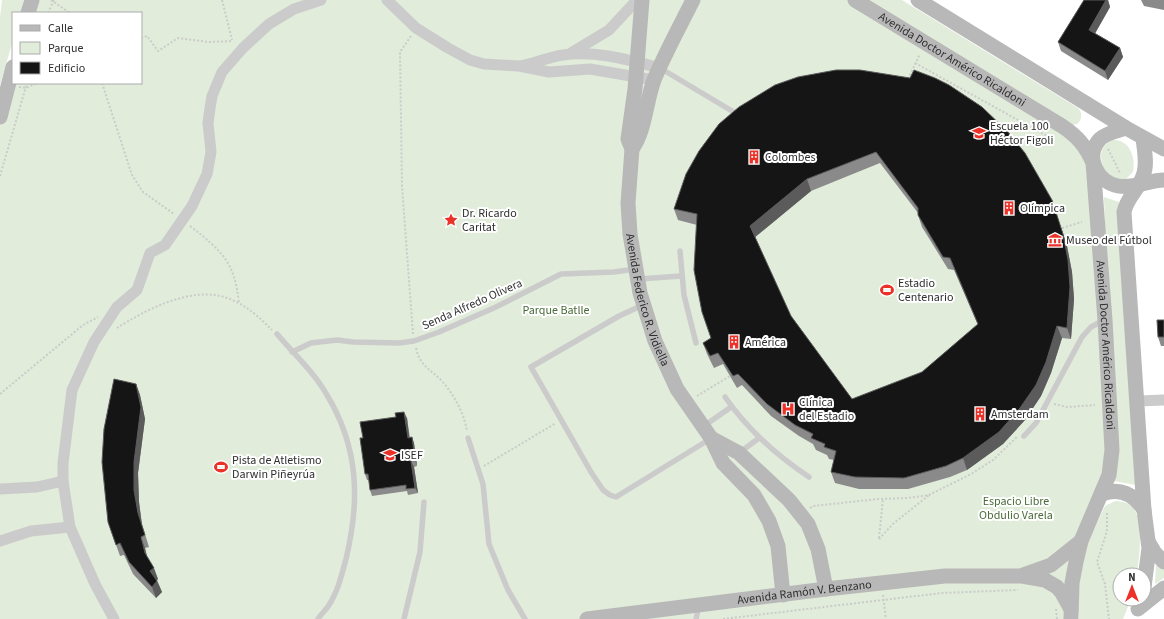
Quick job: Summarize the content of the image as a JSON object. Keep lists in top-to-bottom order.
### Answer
{
  "streets": {
    "street": ["Avenida Doctor Américo Ricaldoni", "Avenida Federico R. Vidiella", "Avenida Ramón V. Benzano"],
    "lane": ["Senda Alfredo Olivera"]
  },
  "crossings": [
    ["Avenida Doctor Américo Ricaldoni", "Avenida Ramón V. Benzano"],
    ["Avenida Federico R. Vidiella", "Senda Alfredo Olivera"],
    ["Avenida Federico R. Vidiella", "Avenida Ramón V. Benzano"]
  ],
  "parks": ["Parque Batlle", "Espacio Libre Obdulio Varela"],
  "places": {
    "school or university": ["Escuela 100 Héctor Figoli", "ISEF"],
    "building": [
      "Colombes",
      "Olímpica",
      "América",
      "Amsterdam"
    ],
    "place": ["Dr. Ricardo Caritat"],
    "museum": ["Museo del Fútbol"],
    "sports": ["Estadio Centenario", "Pista de Atletismo Darwin Piñeyrúa"],
    "hospital": ["Clínica del Estadio"]
  },
  "legend": ["Calle", "Parque", "Edificio"],
  "north": "top"
}
